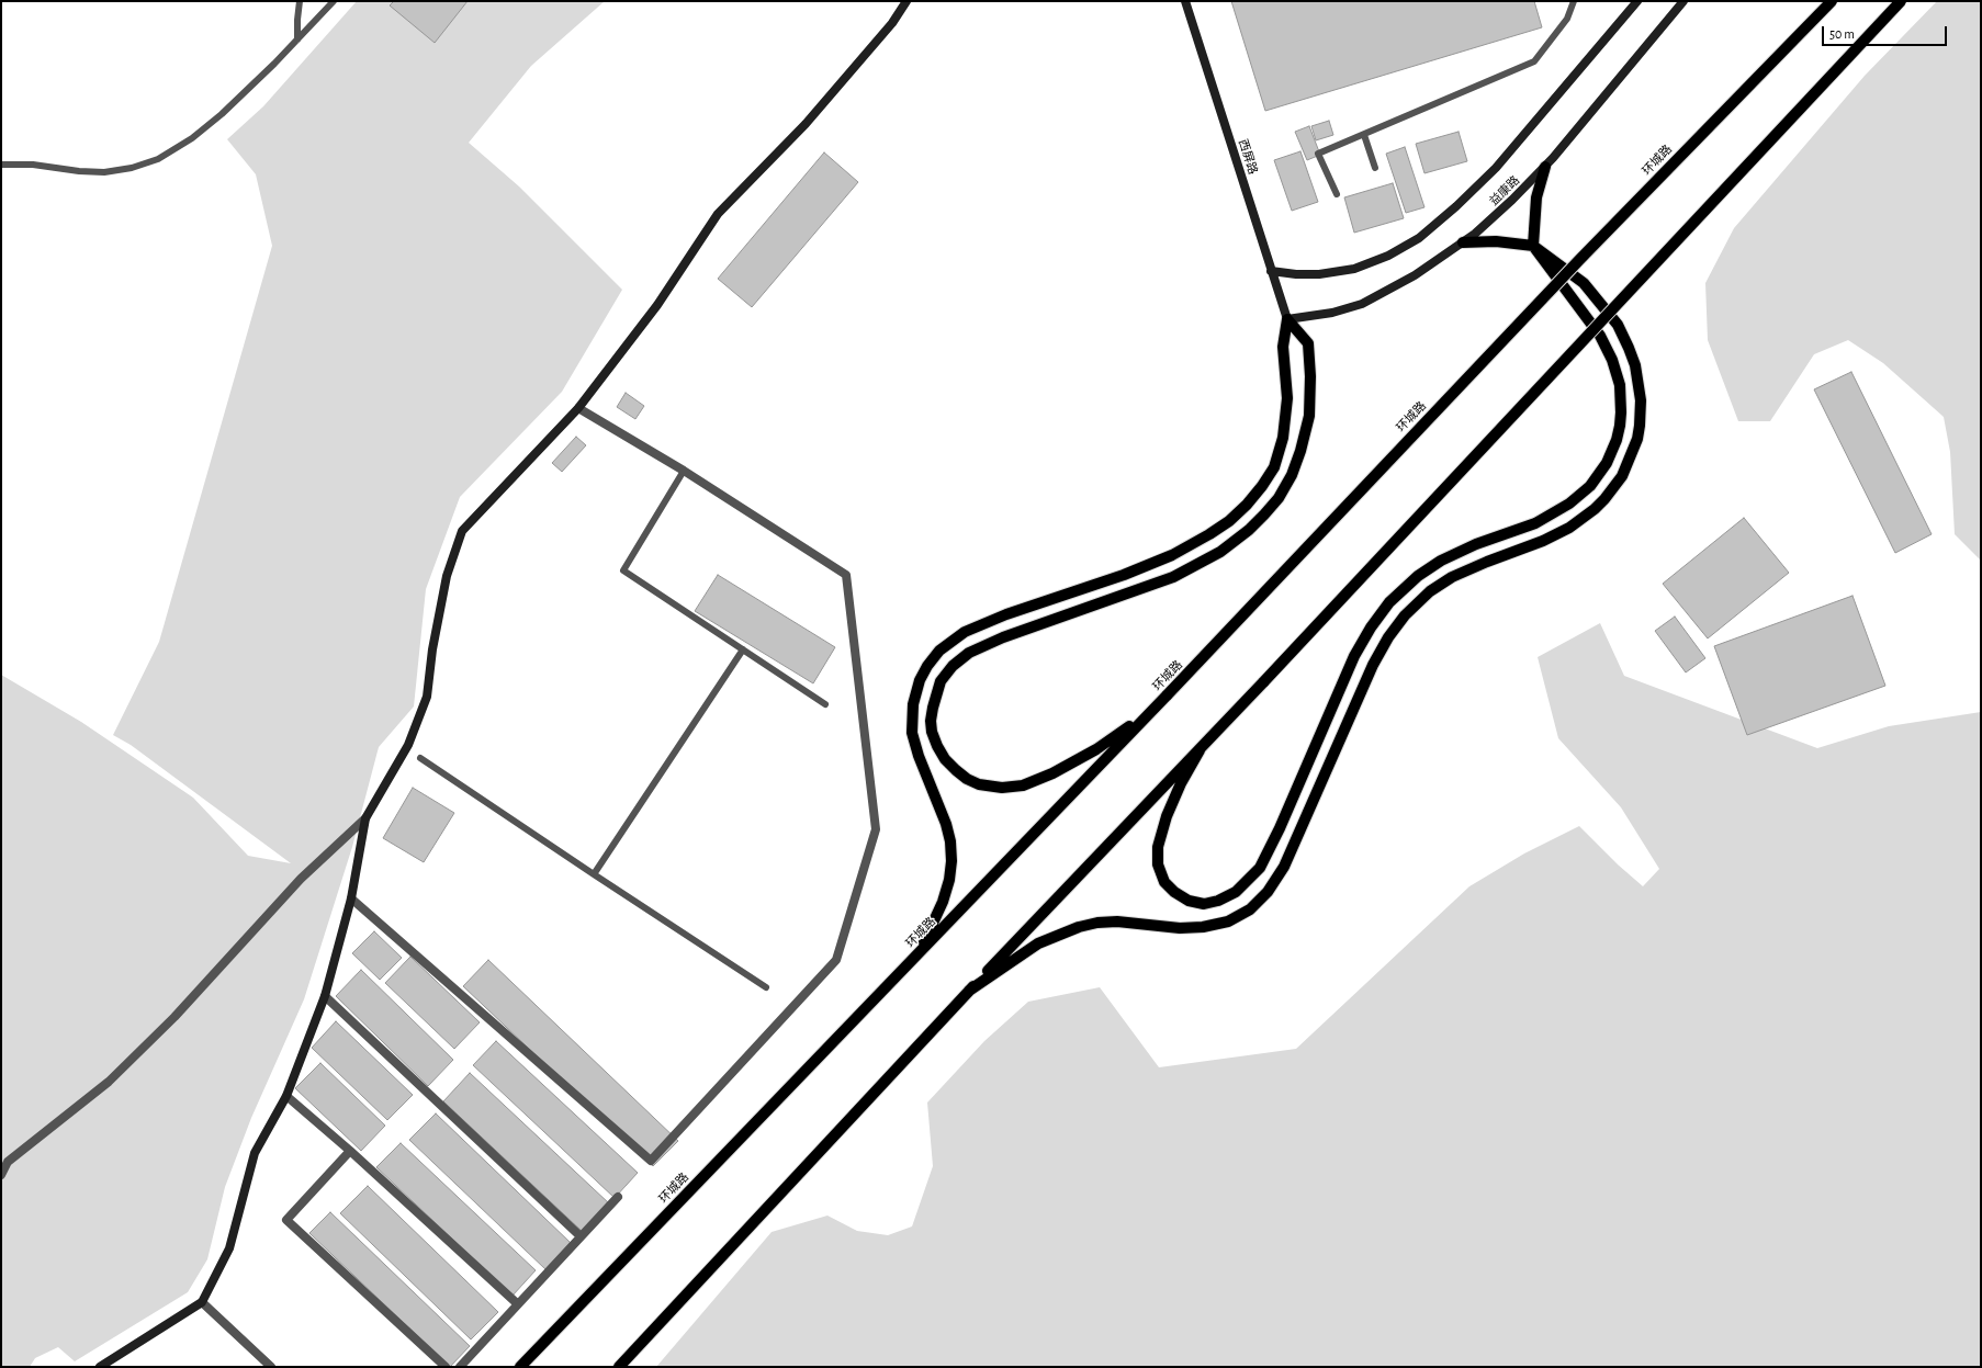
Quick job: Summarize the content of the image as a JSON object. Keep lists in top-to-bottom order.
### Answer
{
  "streets": {
    "main road": ["环城路"],
    "street": ["西屏路", "益康路"]
  },
  "crossings": [
    ["西屏路", "益康路"]
  ],
  "scale_bar": "50 m"
}
